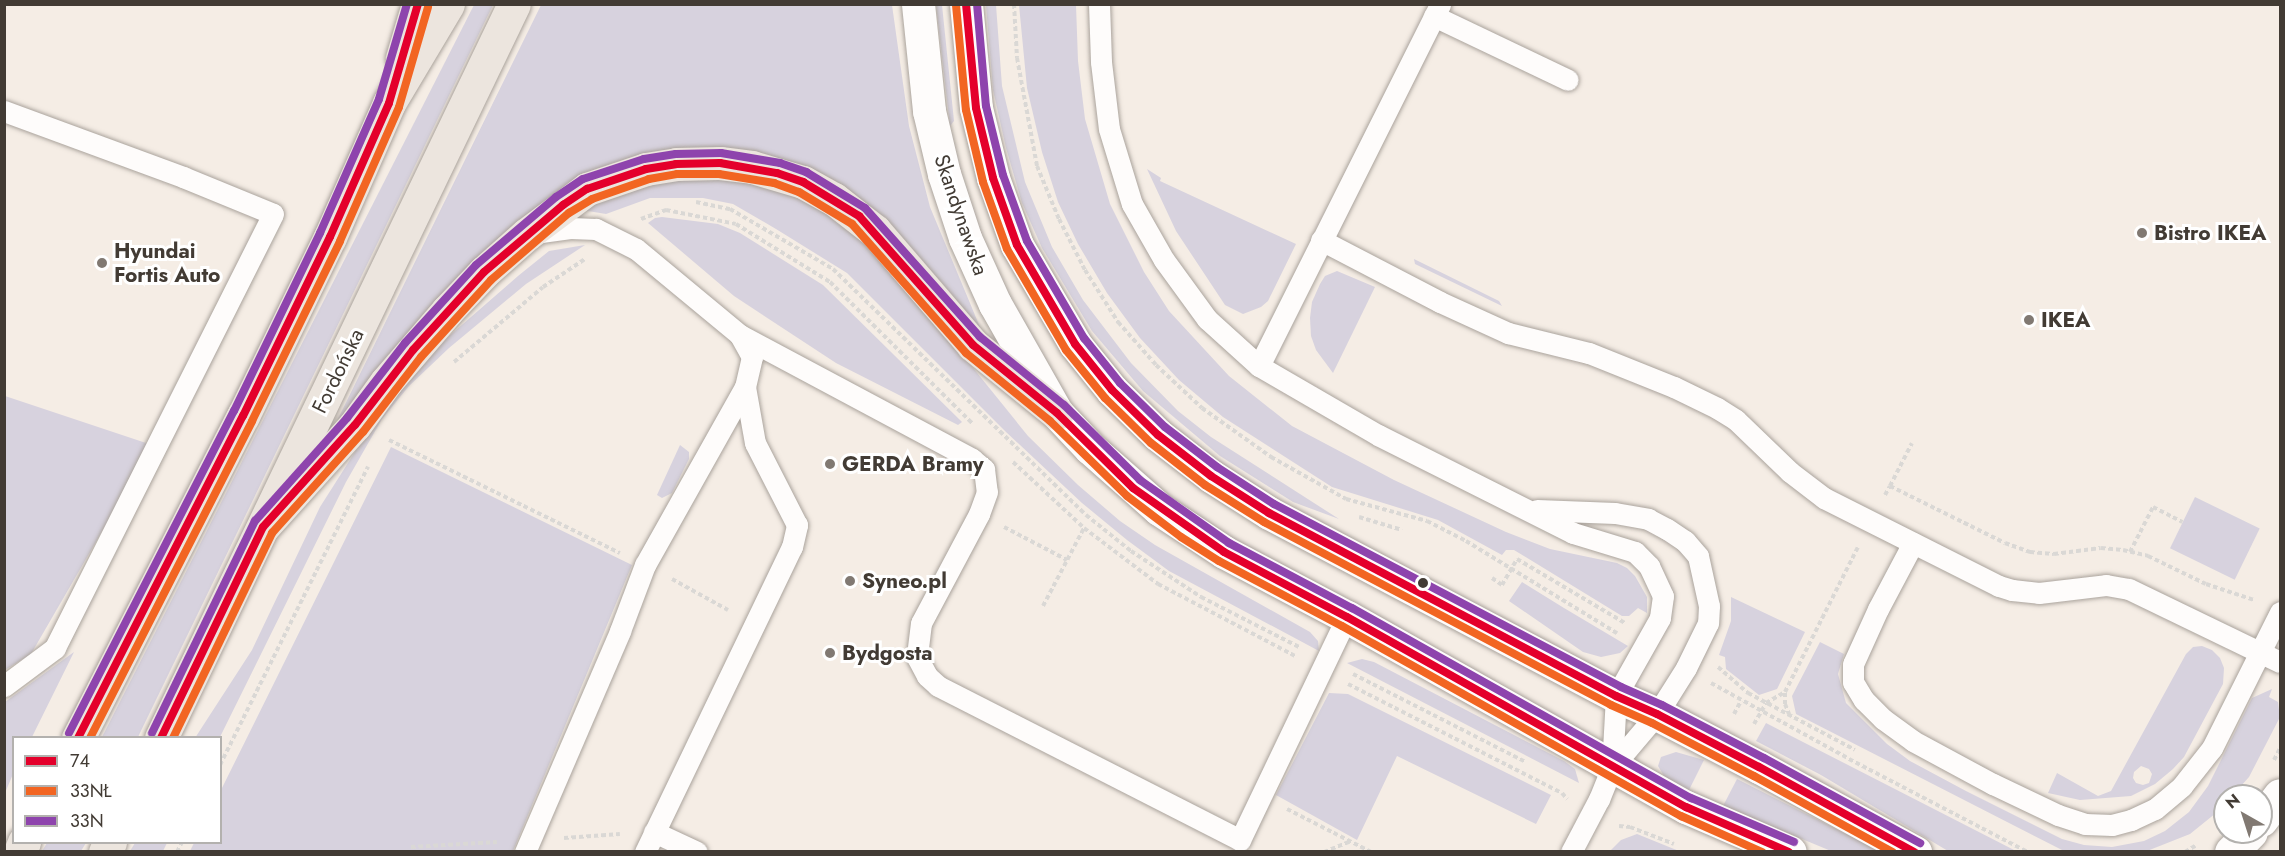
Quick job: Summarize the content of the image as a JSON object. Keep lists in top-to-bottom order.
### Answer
{
  "streets": {
    "main road": ["Fordońska"],
    "street": ["Skandynawska"]
  },
  "places": [
    "Bistro IKEA",
    "Hyundai Fortis Auto",
    "IKEA",
    "GERDA Bramy",
    "Syneo.pl",
    "Bydgosta"
  ],
  "lines": ["transit line 74", "transit line 33N", "transit line 33NŁ"],
  "legend": ["74", "33NŁ", "33N"],
  "north": "top left"
}
